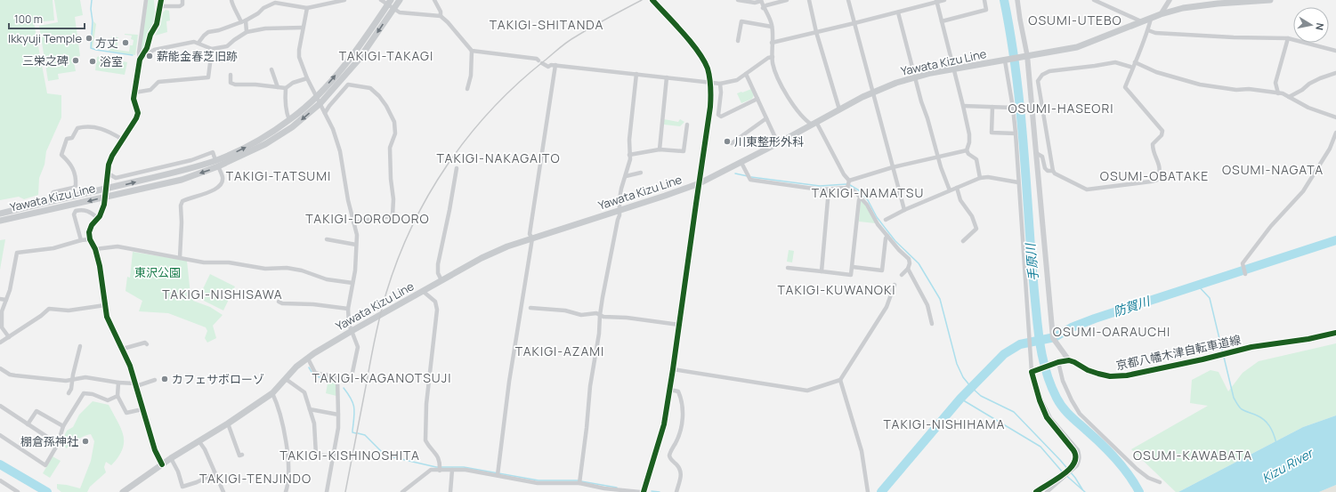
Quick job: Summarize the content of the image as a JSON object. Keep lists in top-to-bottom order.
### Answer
{
  "streets": {
    "main road": ["Yawata Kizu Line"],
    "cycle path": ["京都八幡木津自転車道線"]
  },
  "districts": [
    "OSUMI-UTEBO",
    "TAKIGI-SHITANDA",
    "TAKIGI-TAKAGI",
    "OSUMI-HASEORI",
    "TAKIGI-NAKAGAITO",
    "OSUMI-NAGATA",
    "TAKIGI-TATSUMI",
    "OSUMI-OBATAKE",
    "TAKIGI-NAMATSU",
    "TAKIGI-DORODORO",
    "TAKIGI-KUWANOKI",
    "TAKIGI-NISHISAWA",
    "OSUMI-OARAUCHI",
    "TAKIGI-AZAMI",
    "TAKIGI-KAGANOTSUJI",
    "TAKIGI-NISHIHAMA",
    "TAKIGI-KISHINOSHITA",
    "OSUMI-KAWABATA",
    "TAKIGI-TENJINDO"
  ],
  "water": ["手原川", "防賀川", "Kizu River"],
  "parks": ["東沢公園"],
  "places": [
    "Ikkyuji Temple",
    "方丈",
    "薪能金春芝旧跡",
    "三栄之碑",
    "浴室",
    "川東整形外科",
    "カフェサボローゾ",
    "棚倉孫神社"
  ],
  "scale_bar": "100 m",
  "north": "right"
}
